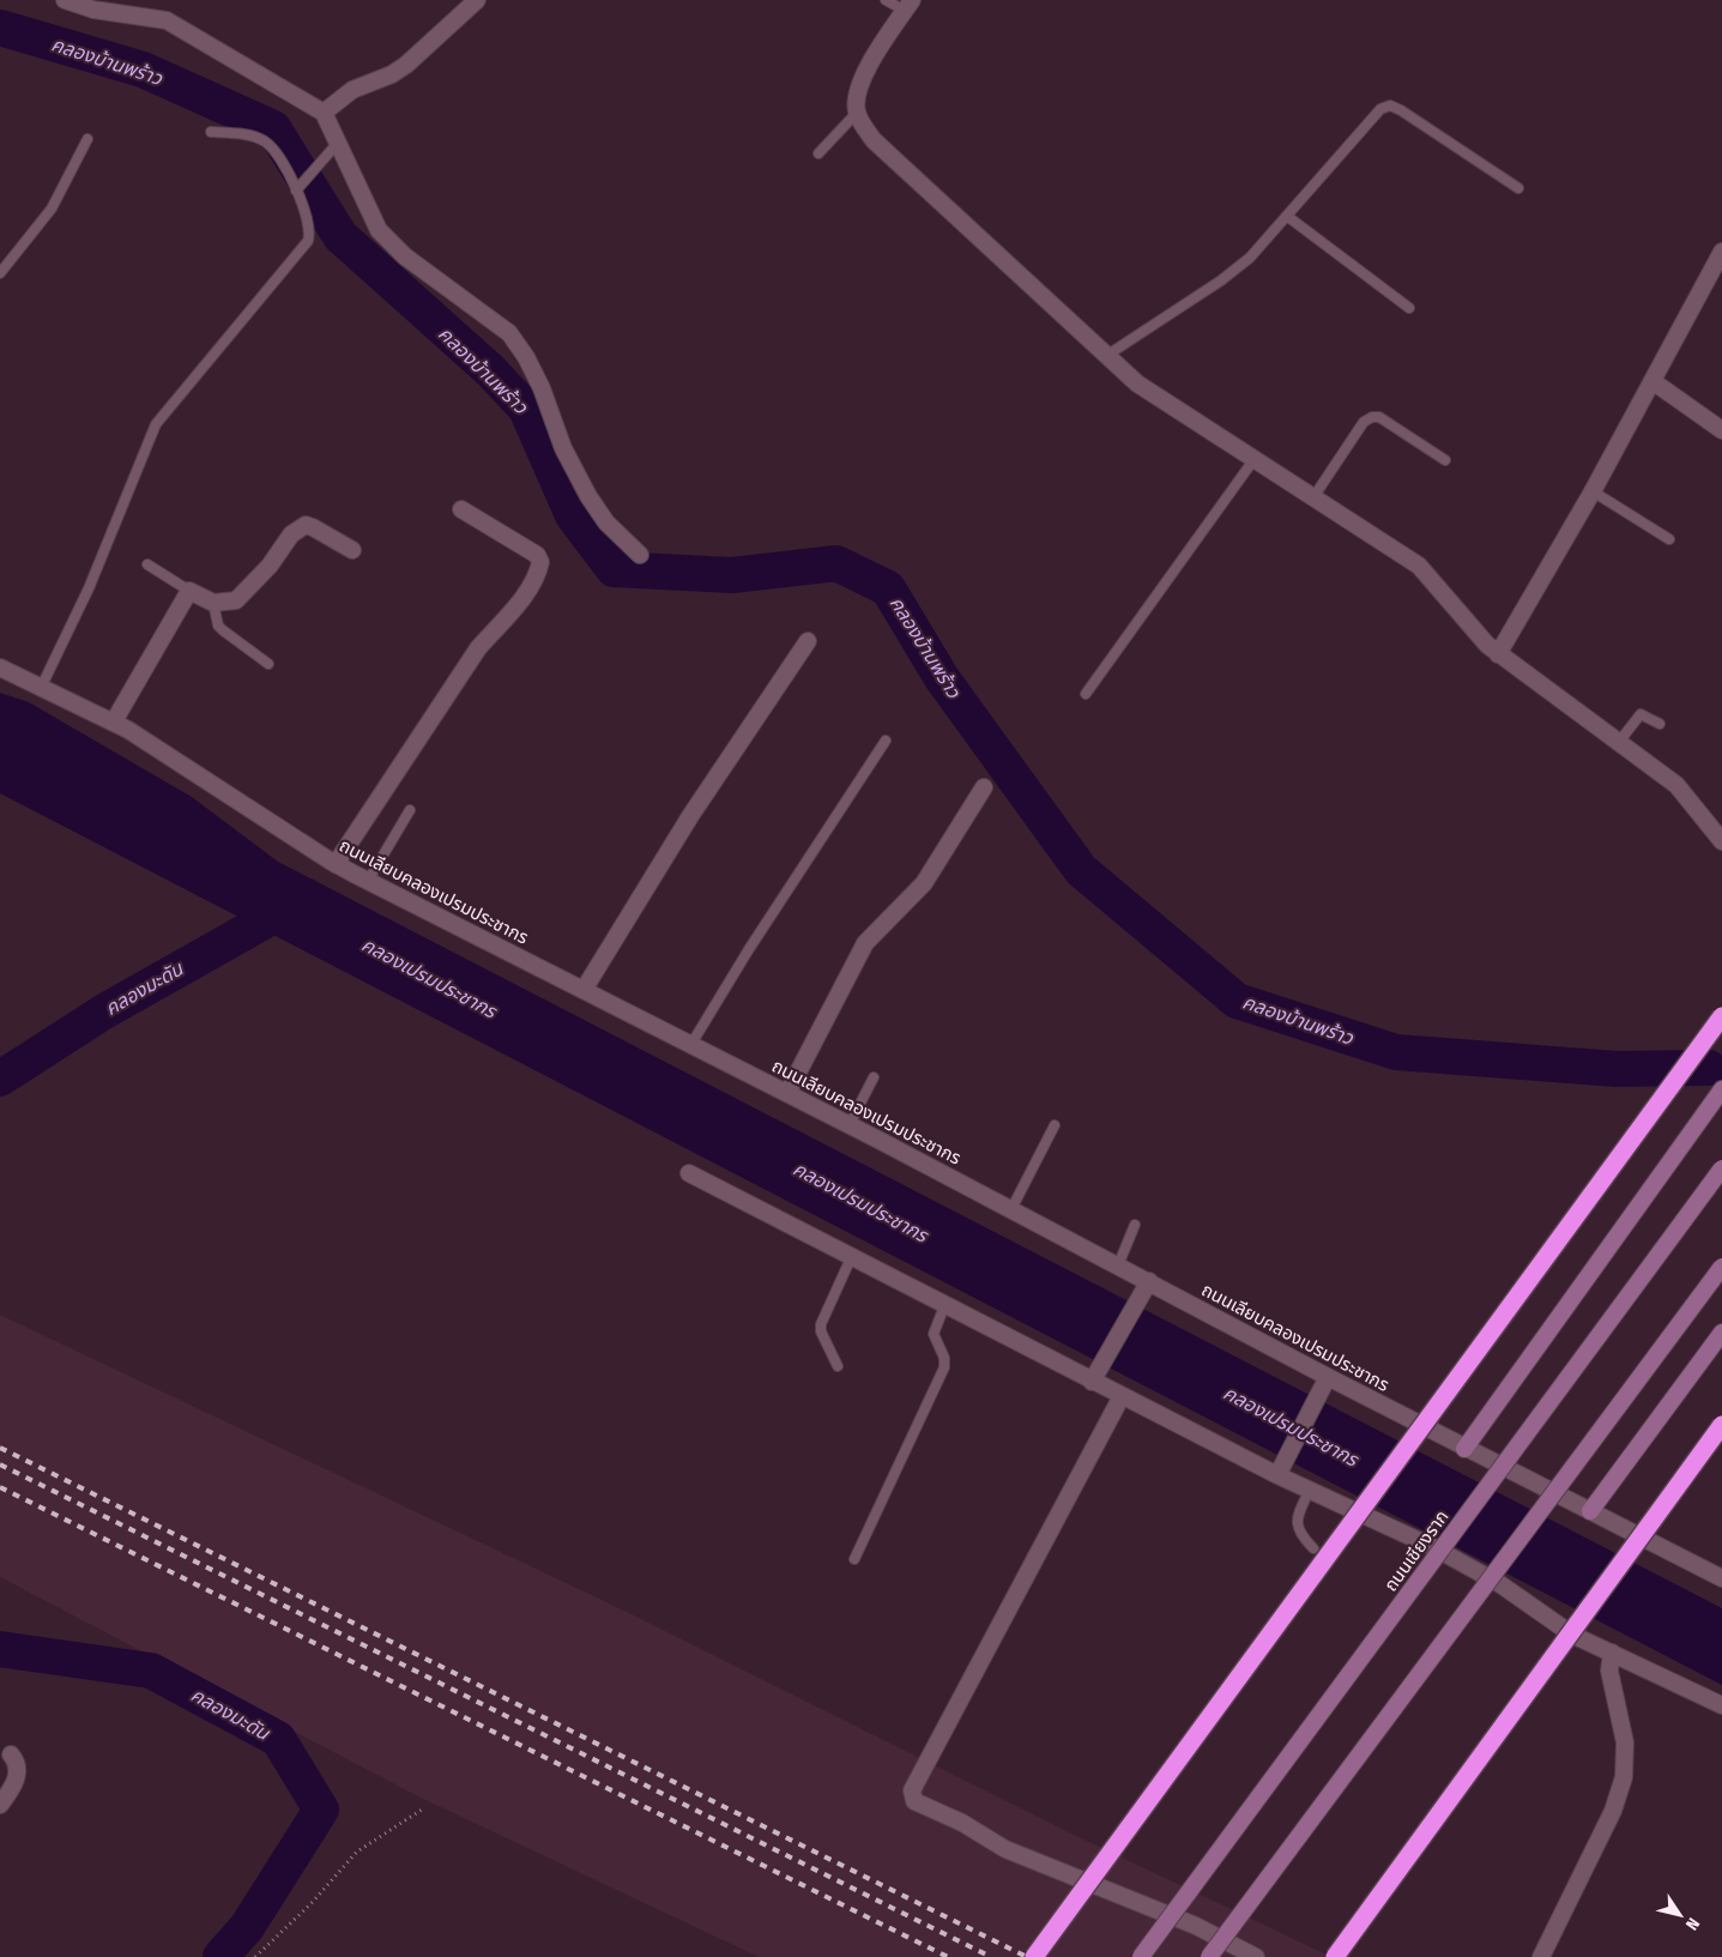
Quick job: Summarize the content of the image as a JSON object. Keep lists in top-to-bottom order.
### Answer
{
  "streets": {
    "main road": ["ถนนเชียงราก"],
    "street": ["ถนนเลียบคลองเปรมประชากร"]
  },
  "water": ["คลองบ้านพร้าว", "คลองเปรมประชากร", "คลองมะดัน"],
  "north": "bottom right"
}
